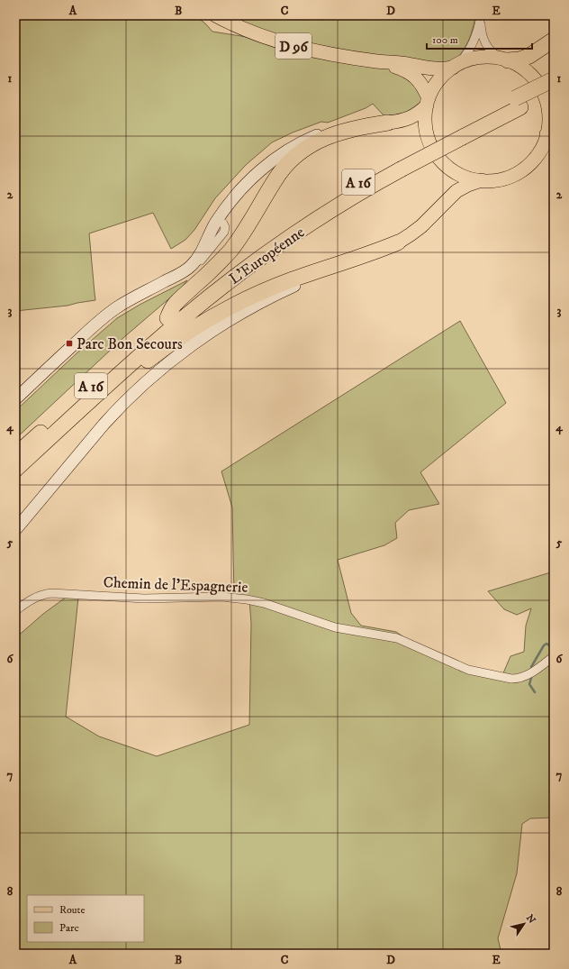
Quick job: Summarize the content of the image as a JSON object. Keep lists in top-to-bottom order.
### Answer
{
  "streets": {
    "highway": ["A 16", "L'Européenne"],
    "main road": ["D 96"],
    "street": ["Chemin de l'Espagnerie"]
  },
  "places": {
    "transit": ["Parc Bon Secours"]
  },
  "legend": ["Route", "Parc"],
  "scale_bar": "100 m",
  "north": "top right",
  "grid": {
    "columns": [
      "A",
      "B",
      "C",
      "D",
      "E"
    ],
    "rows": [
      "1",
      "2",
      "3",
      "4",
      "5",
      "6",
      "7",
      "8"
    ]
  }
}
